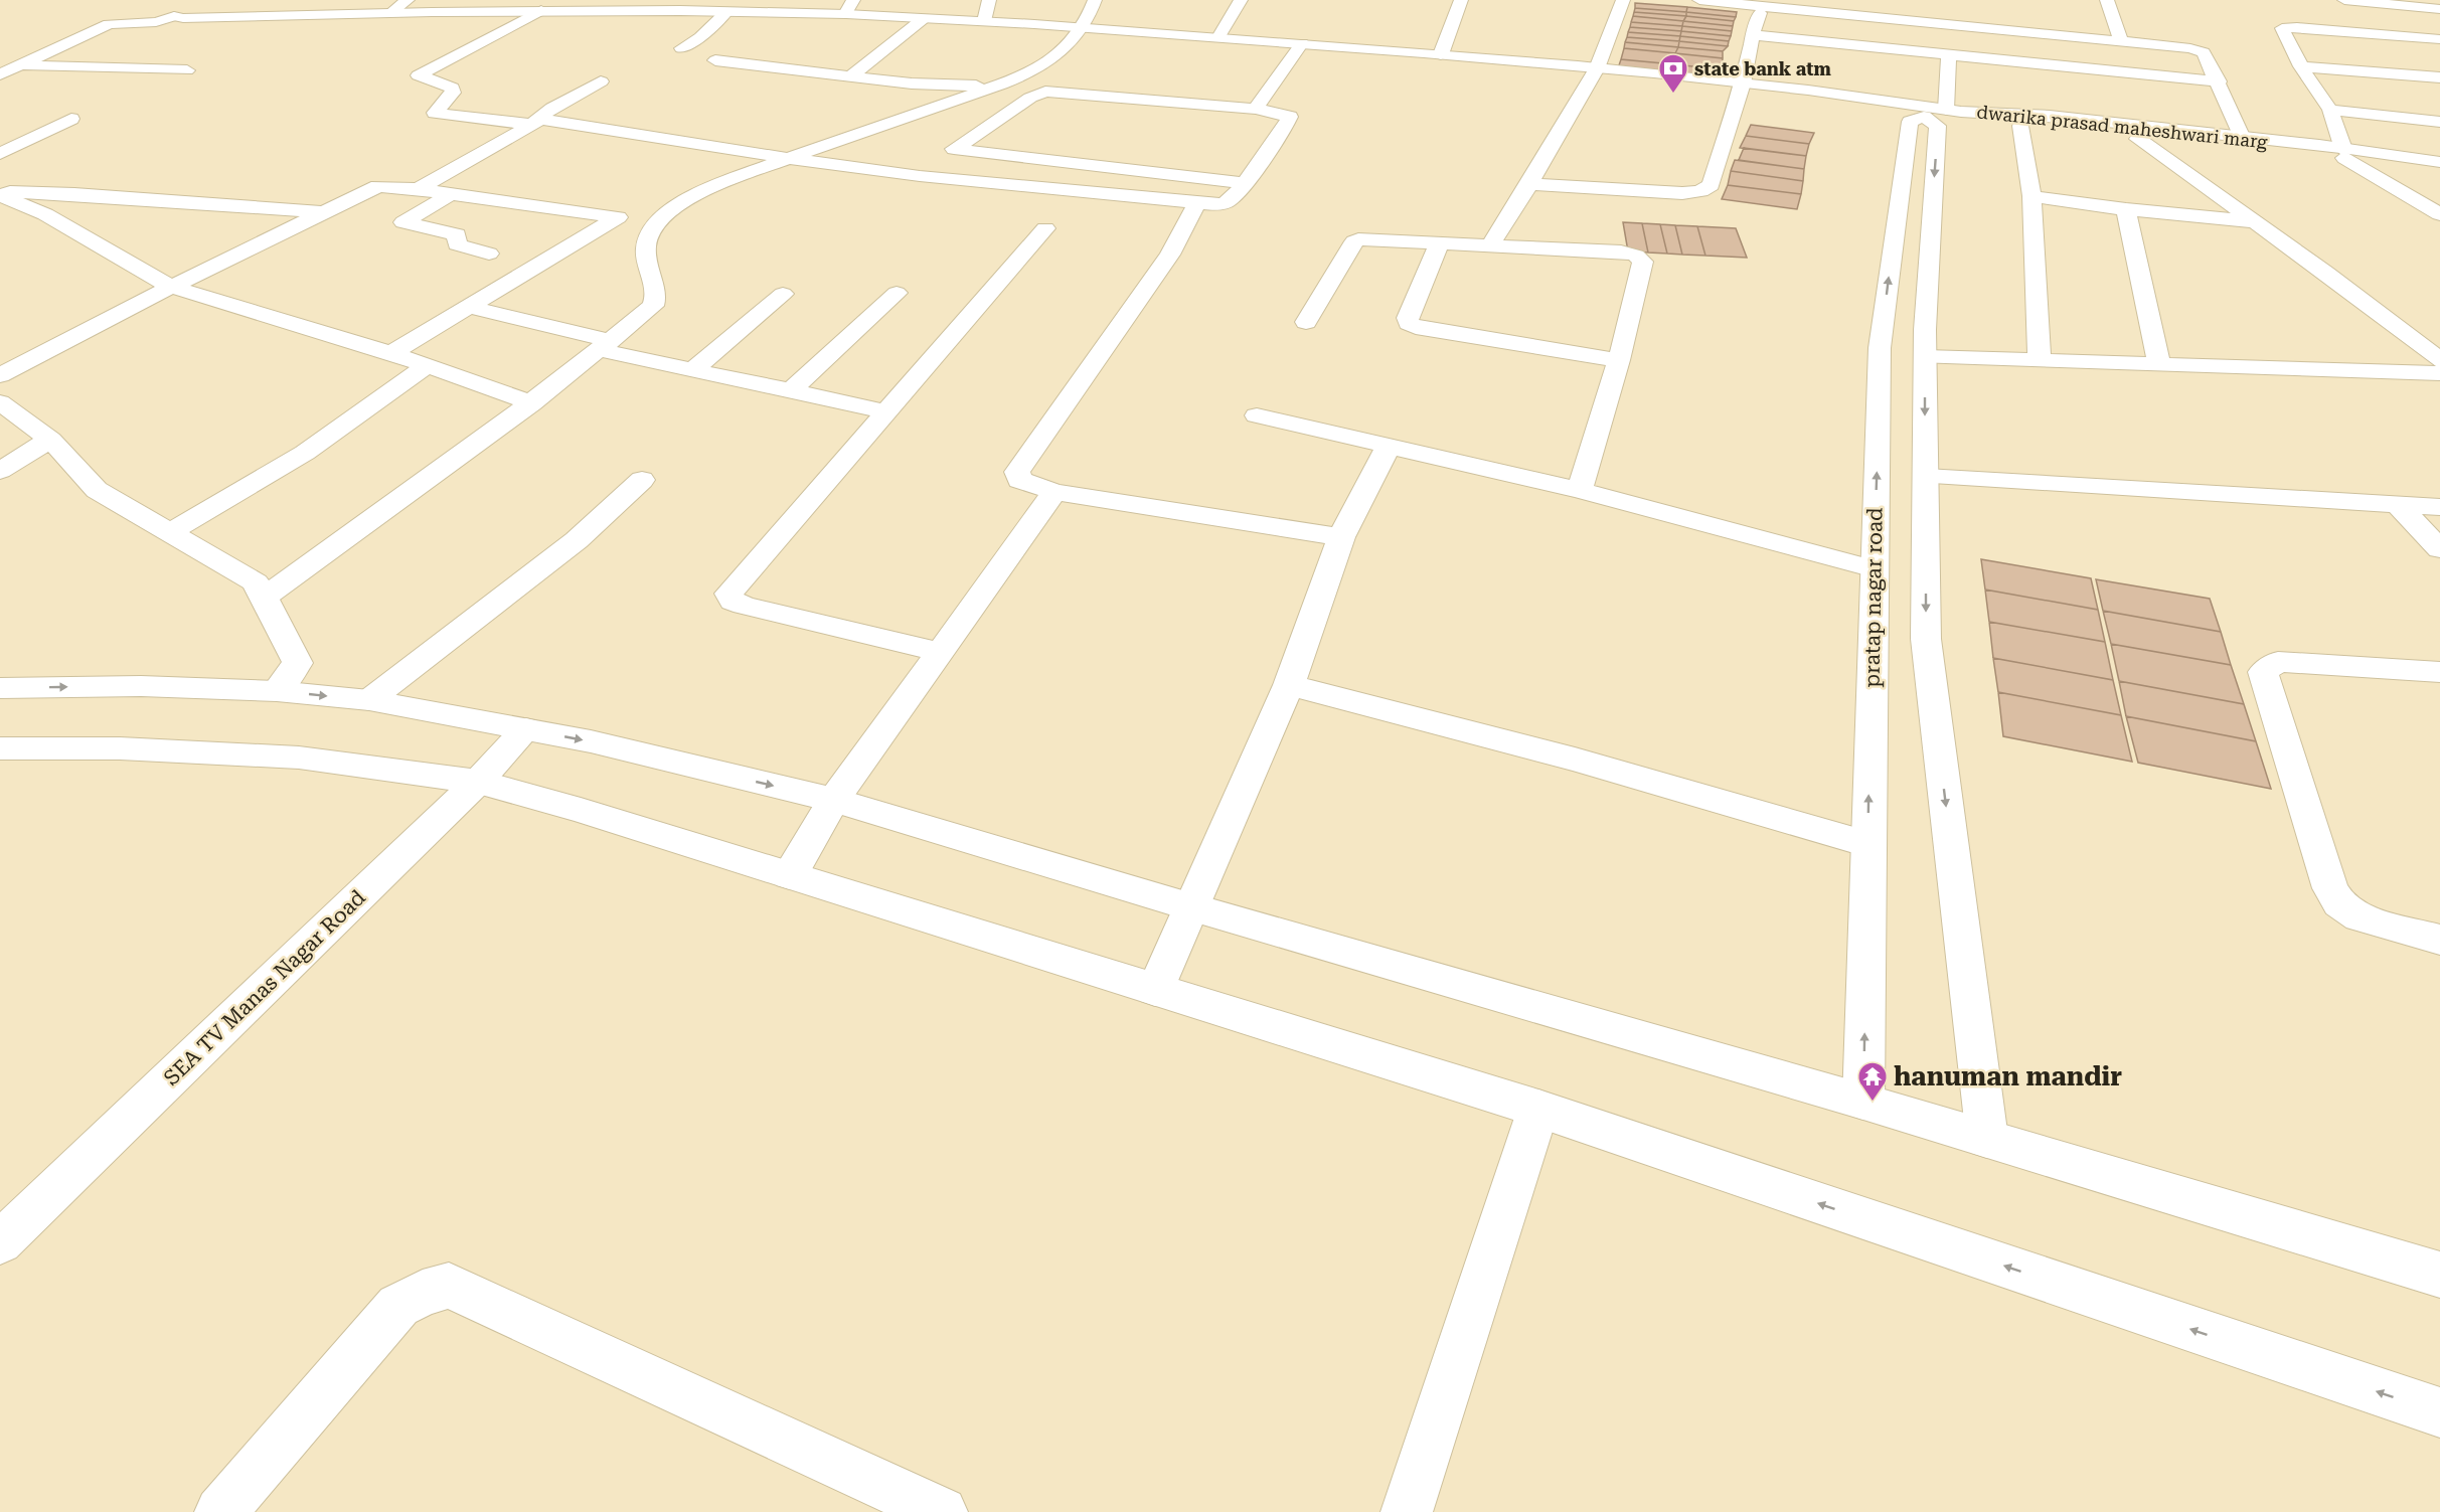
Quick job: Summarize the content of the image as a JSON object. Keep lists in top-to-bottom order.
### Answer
{
  "streets": {
    "street": ["dwarika prasad maheshwari marg", "pratap nagar road", "SEA TV Manas Nagar Road"]
  },
  "crossings": [
    ["dwarika prasad maheshwari marg", "pratap nagar road"]
  ],
  "places": {
    "bank": ["state bank atm"],
    "temple": ["hanuman mandir"]
  }
}
